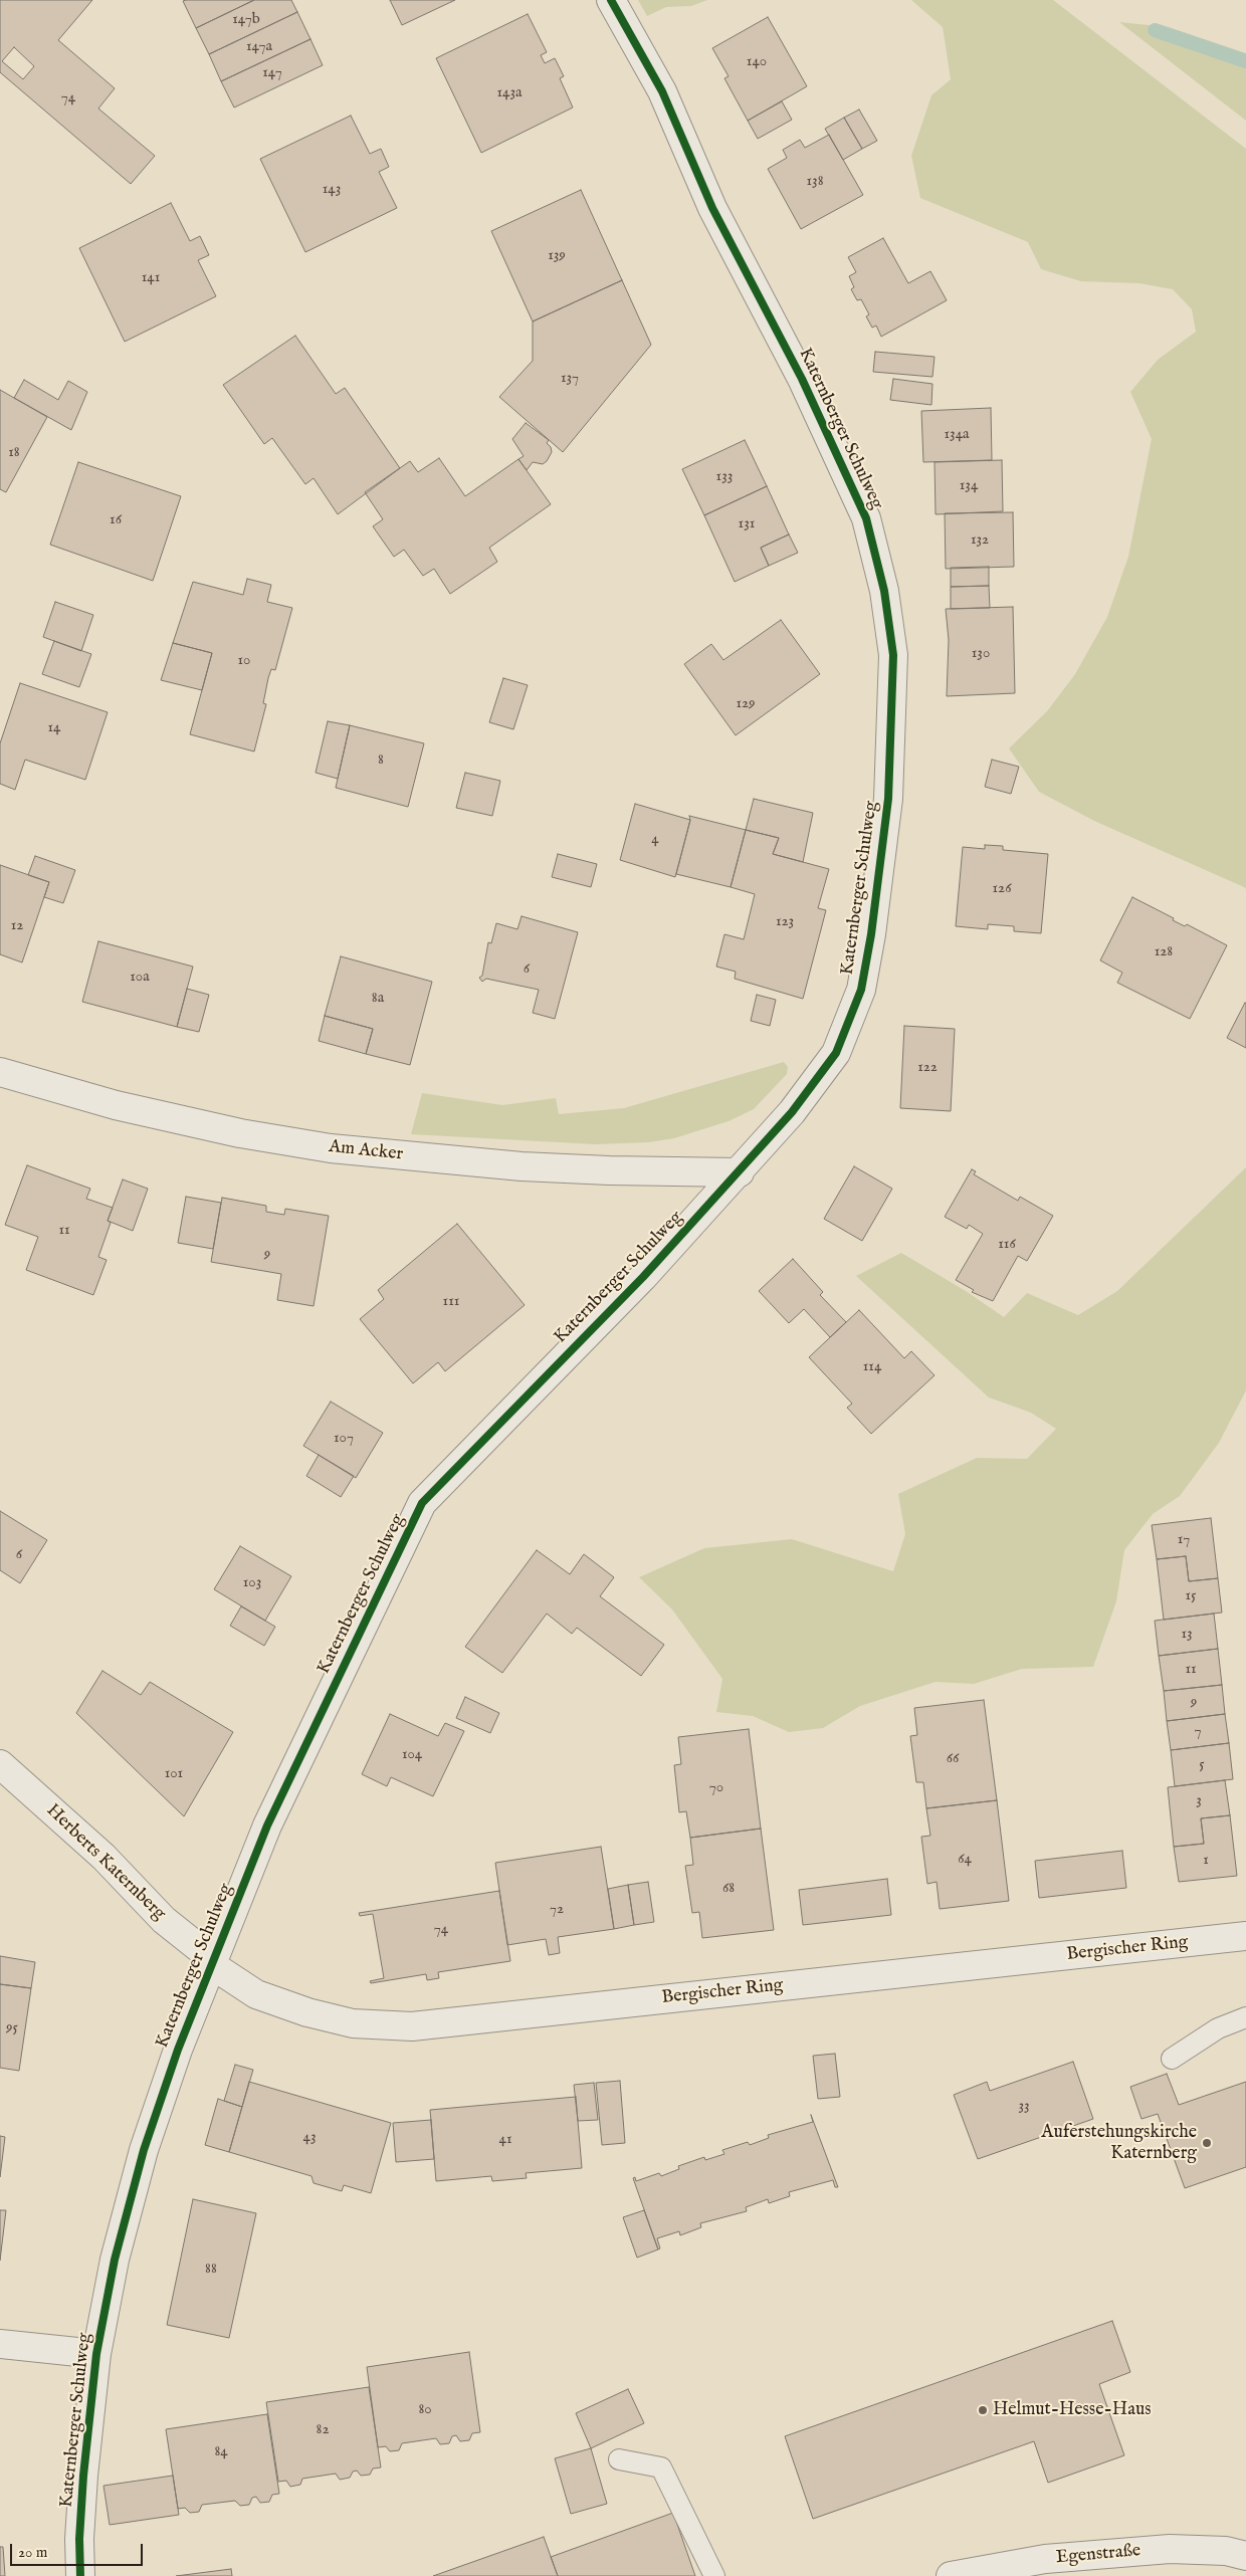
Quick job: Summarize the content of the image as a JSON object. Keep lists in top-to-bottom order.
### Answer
{
  "streets": {
    "street": [
      "Katernberger Schulweg",
      "Am Acker",
      "Herberts Katernberg",
      "Bergischer Ring",
      "Egenstraße"
    ]
  },
  "crossings": [
    ["Katernberger Schulweg", "Am Acker"],
    ["Katernberger Schulweg", "Herberts Katernberg"],
    ["Katernberger Schulweg", "Bergischer Ring"],
    ["Herberts Katernberg", "Bergischer Ring"]
  ],
  "places": ["Auferstehungskirche Katernberg", "Helmut-Hesse-Haus"],
  "house_numbers": [
    "147b",
    "147a",
    "140",
    "147",
    "143a",
    "74",
    "138",
    "143",
    "139",
    "141",
    "137",
    "134a",
    "18",
    "133",
    "134",
    "16",
    "131",
    "132",
    "130",
    "10",
    "129",
    "14",
    "8",
    "4",
    "126",
    "123",
    "12",
    "128",
    "6",
    "10a",
    "8a",
    "122",
    "11",
    "116",
    "9",
    "111",
    "114",
    "107",
    "17",
    "6",
    "103",
    "15",
    "13",
    "11",
    "9",
    "7",
    "104",
    "66",
    "5",
    "101",
    "70",
    "3",
    "64",
    "1",
    "68",
    "72",
    "74",
    "95",
    "33",
    "43",
    "41",
    "88",
    "80",
    "82",
    "84"
  ],
  "scale_bar": "20 m"
}
